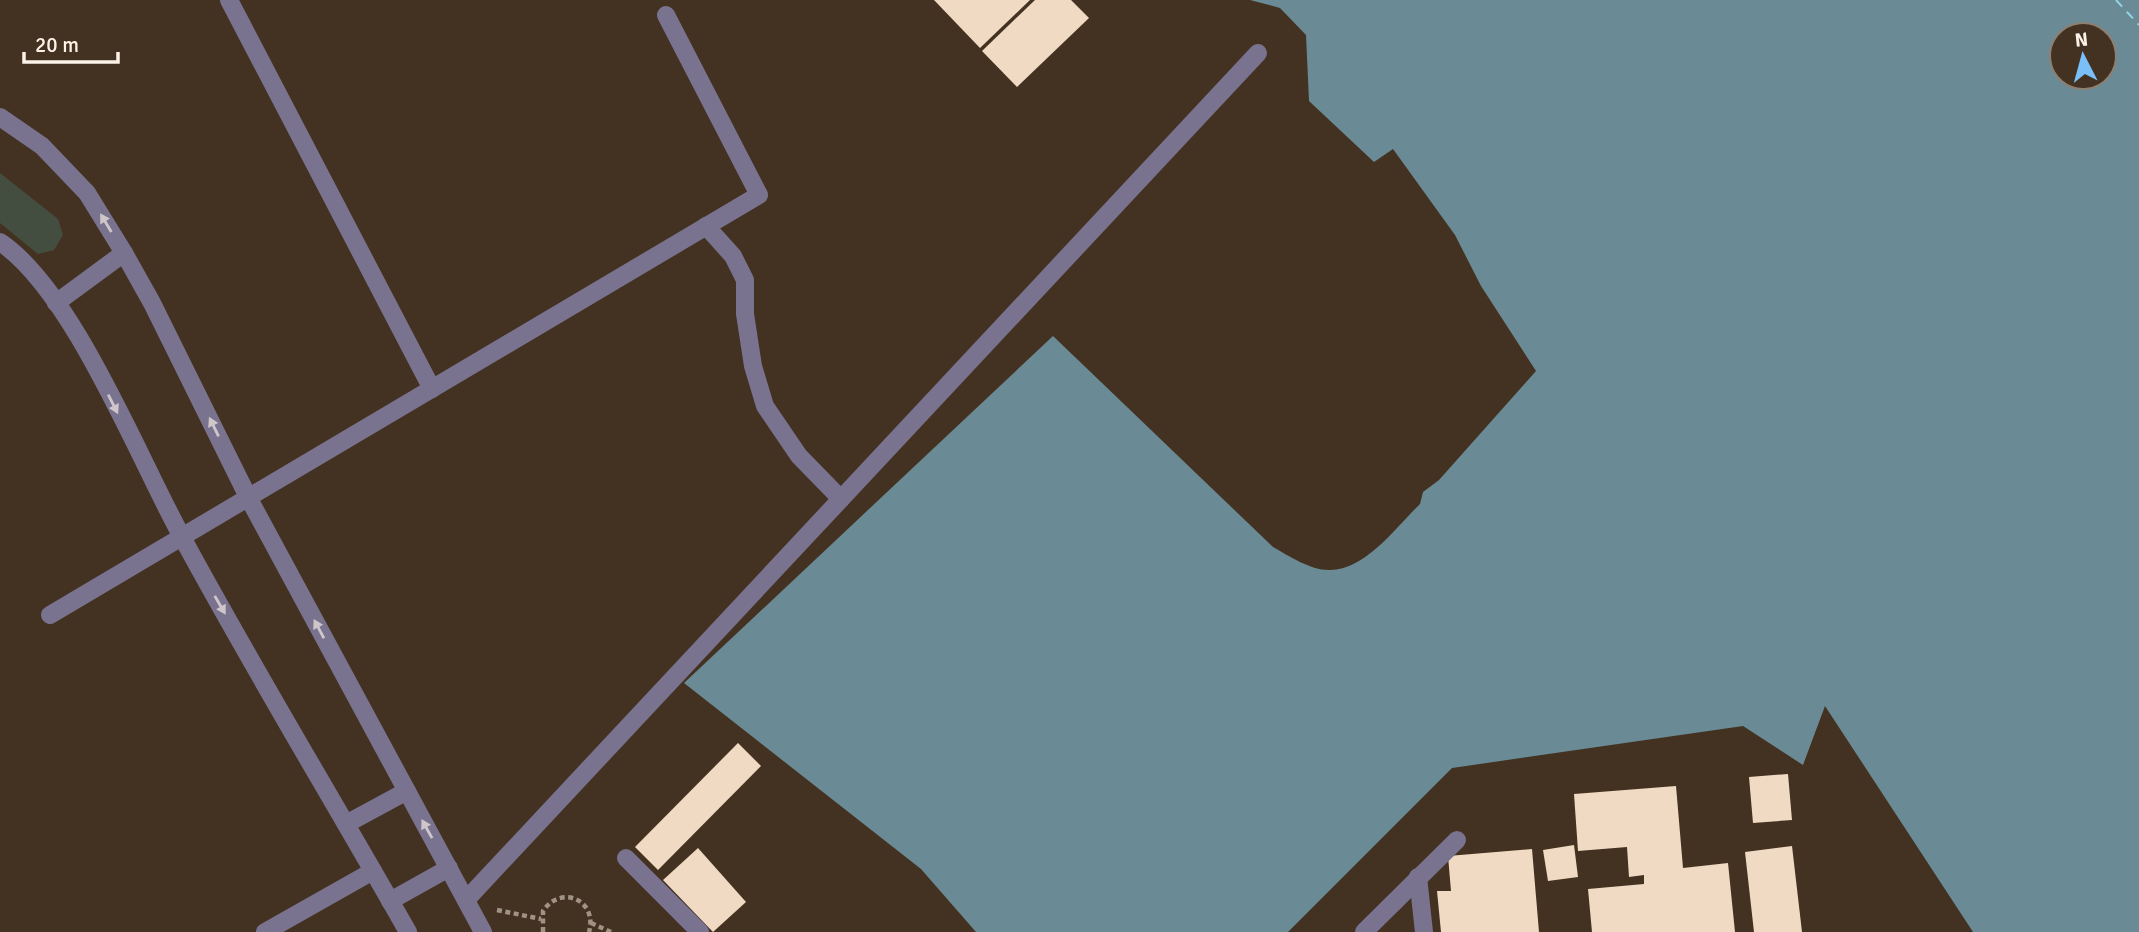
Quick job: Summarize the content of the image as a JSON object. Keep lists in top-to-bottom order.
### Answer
{
  "scale_bar": "20 m",
  "north": "top"
}
